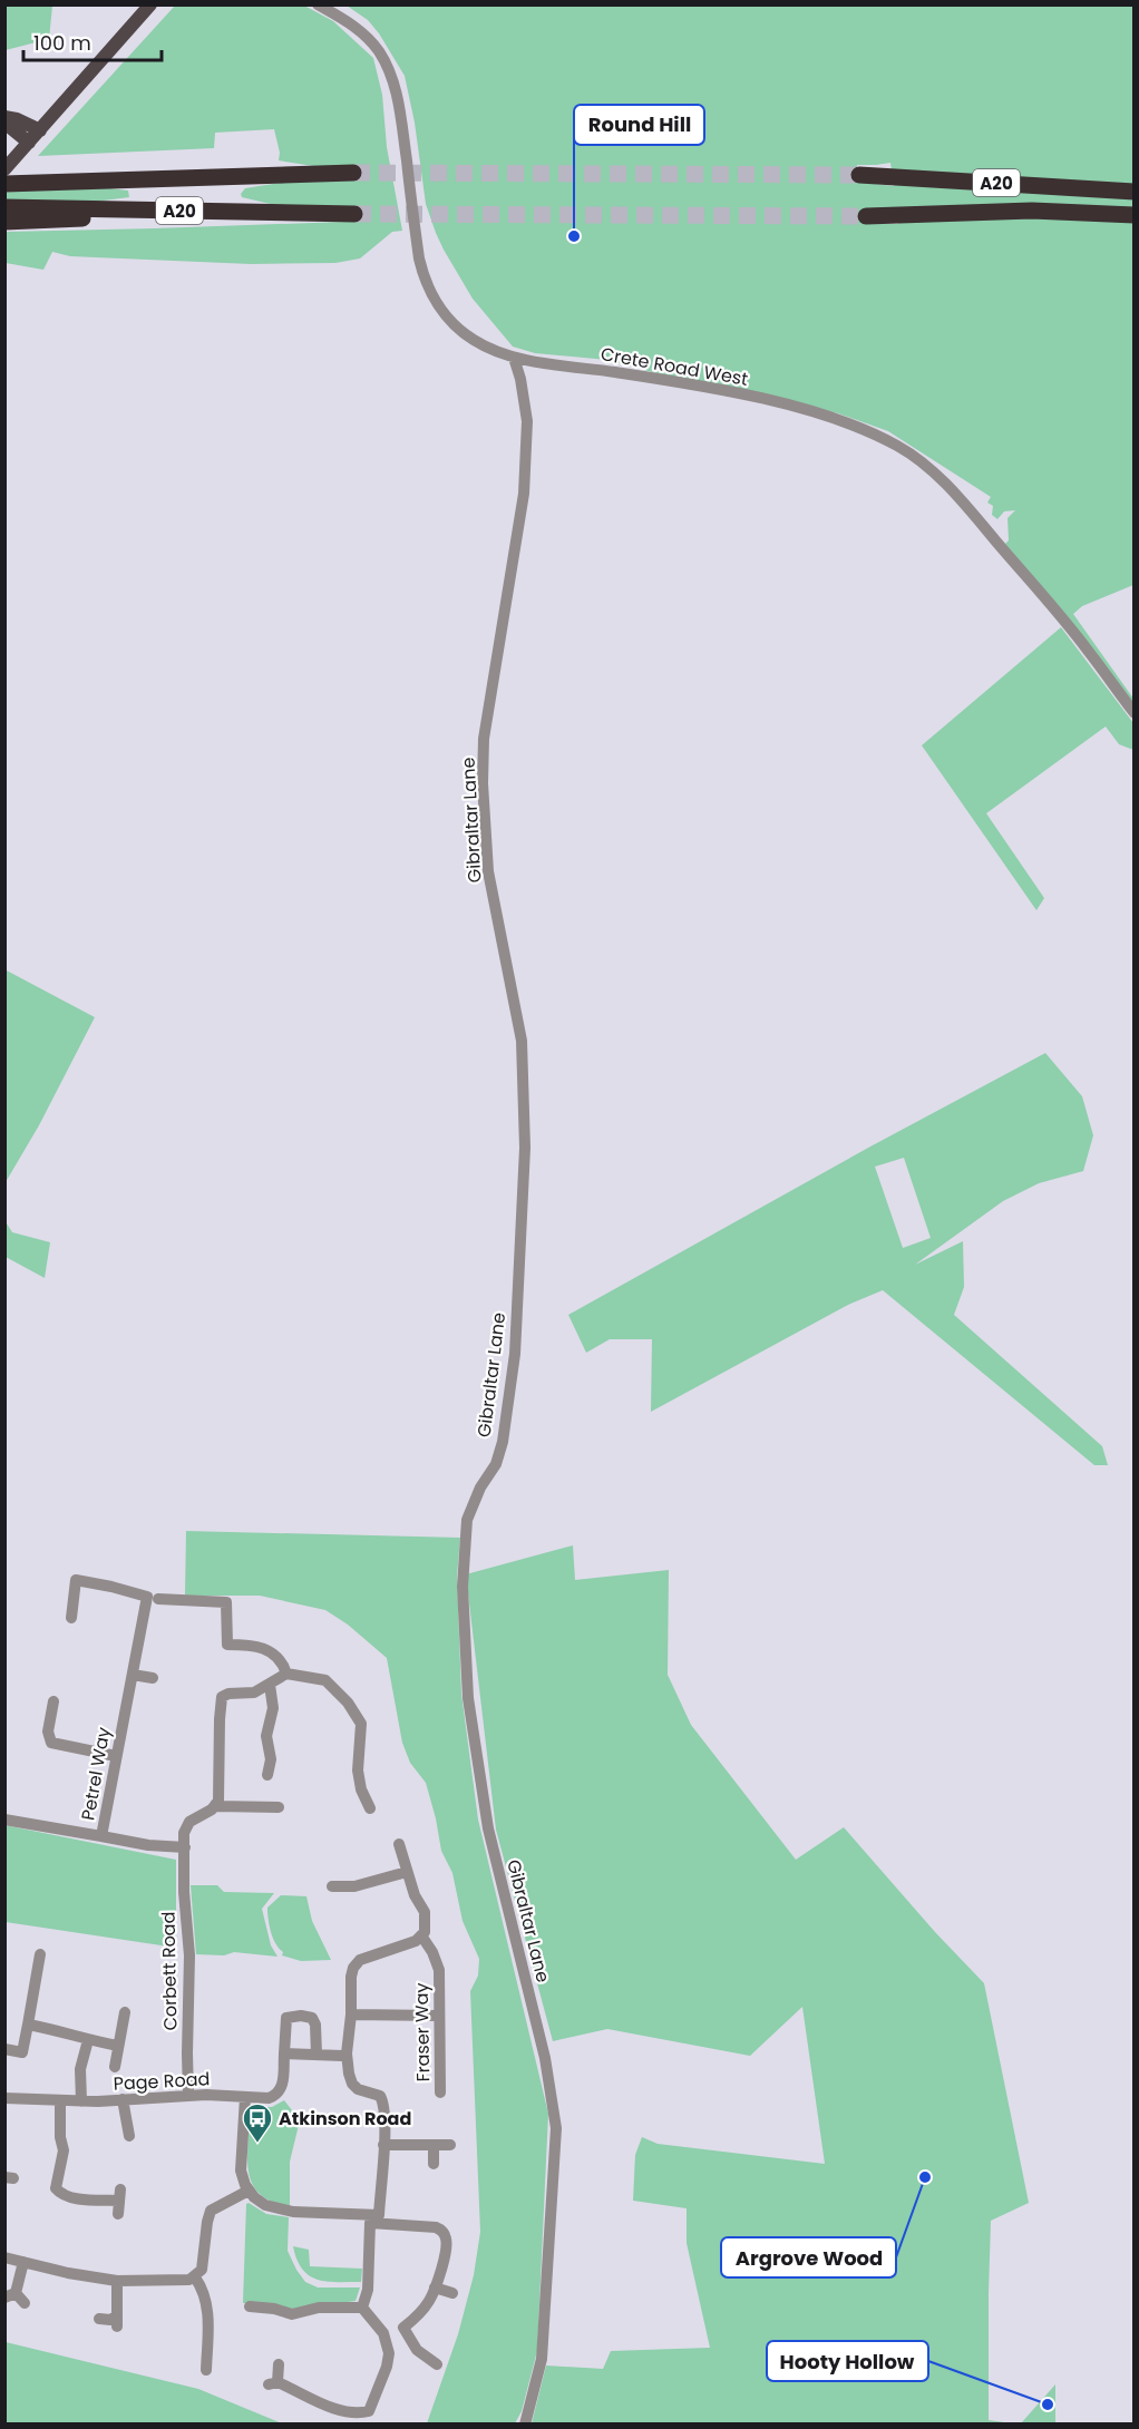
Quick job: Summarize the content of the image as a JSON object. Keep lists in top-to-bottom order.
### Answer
{
  "streets": {
    "highway": ["A20"],
    "street": [
      "Crete Road West",
      "Gibraltar Lane",
      "Petrel Way",
      "Corbett Road",
      "Fraser Way",
      "Page Road"
    ]
  },
  "crossings": [
    ["Crete Road West", "Gibraltar Lane"],
    ["Petrel Way", "Corbett Road"],
    ["Corbett Road", "Page Road"]
  ],
  "places": {
    "other": ["Round Hill", "Argrove Wood", "Hooty Hollow"],
    "bus stop": ["Atkinson Road"]
  },
  "scale_bar": "100 m"
}
